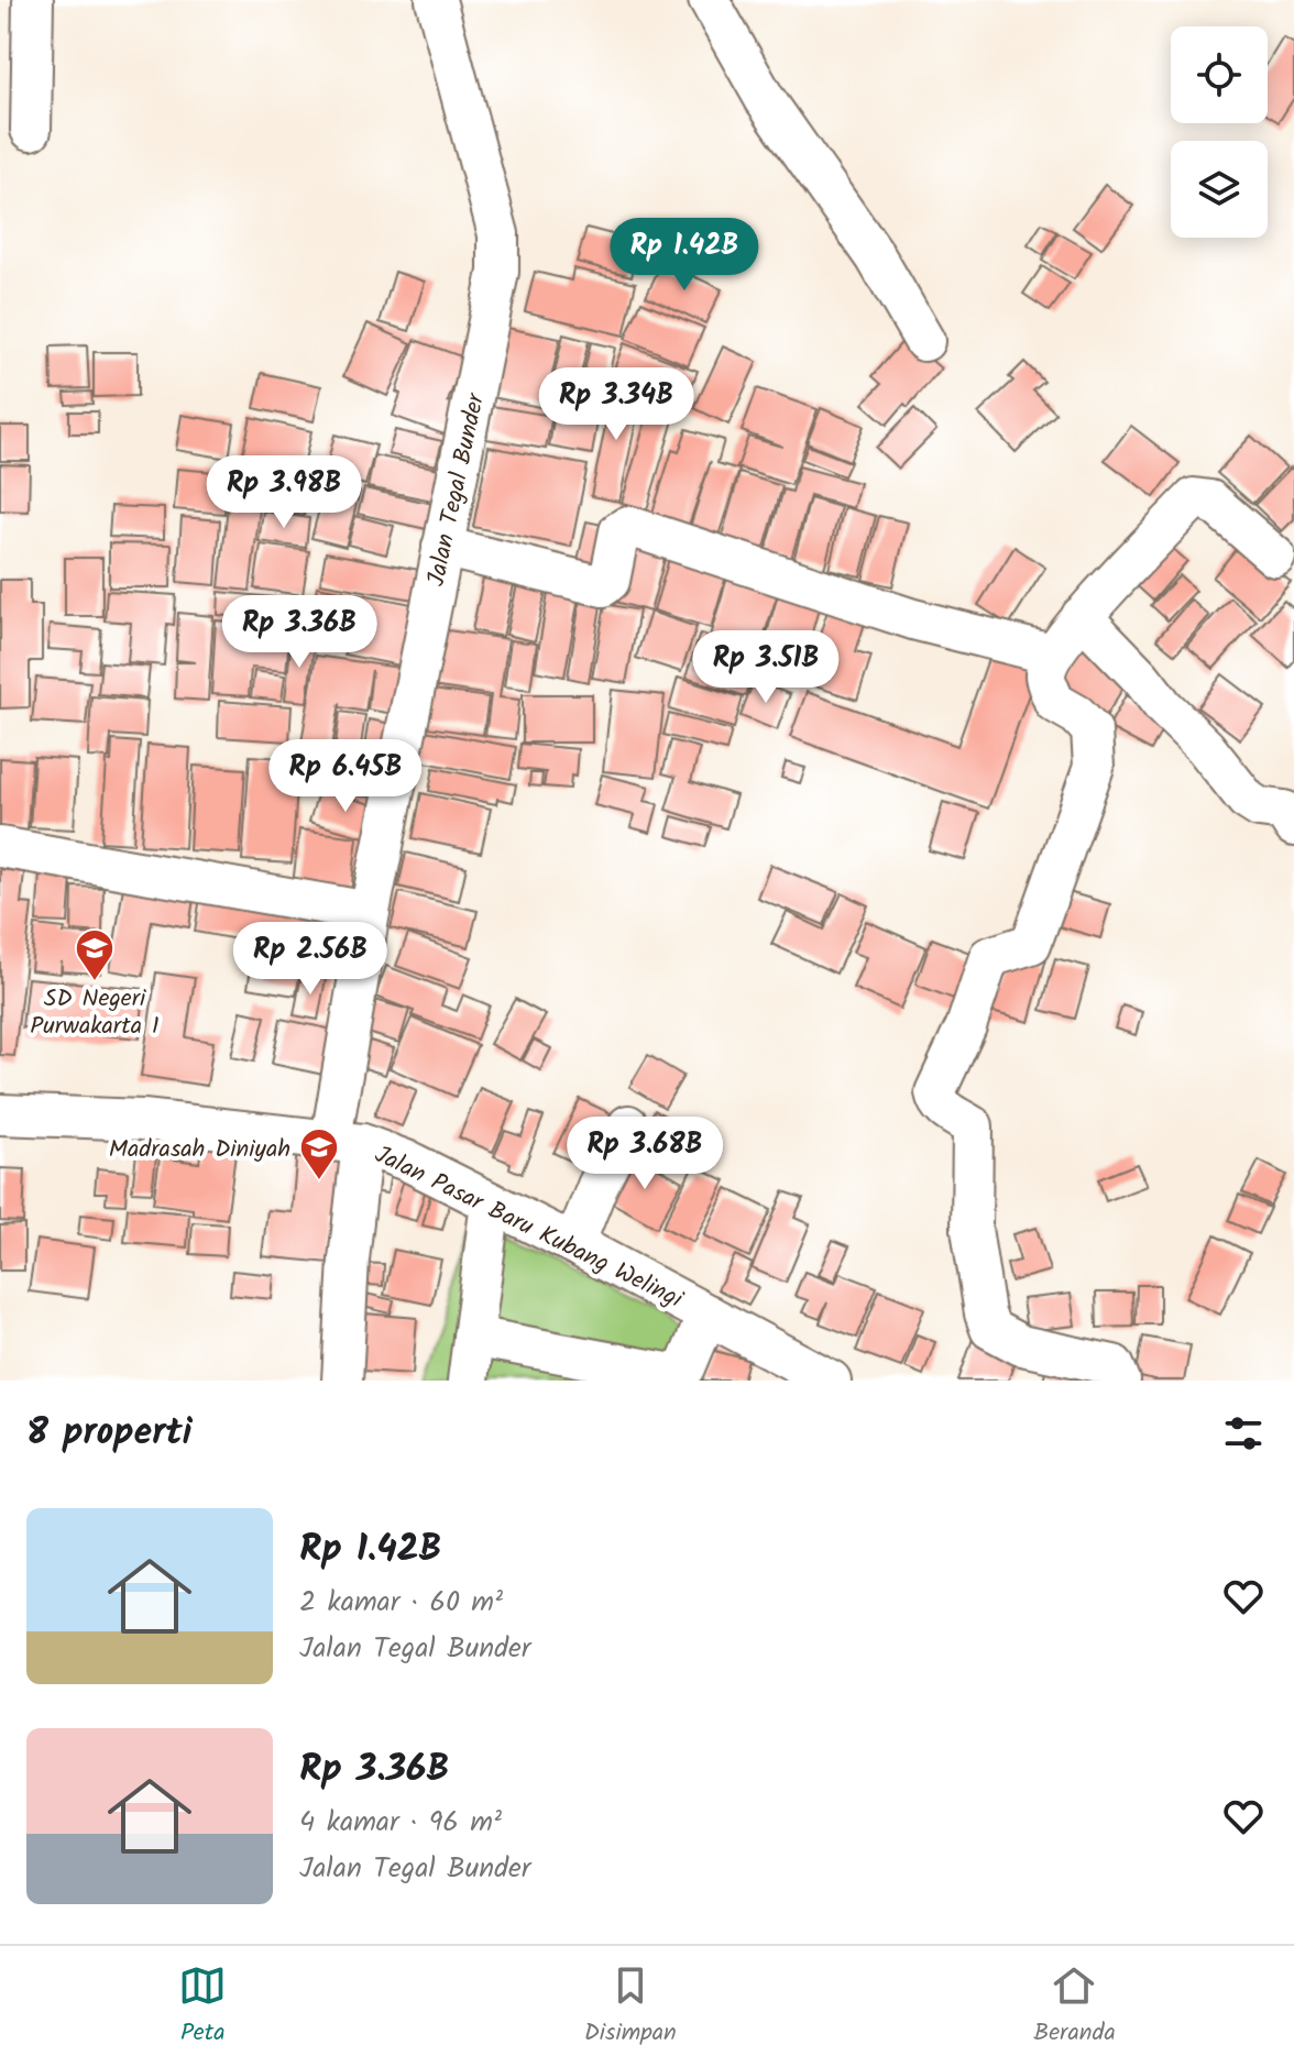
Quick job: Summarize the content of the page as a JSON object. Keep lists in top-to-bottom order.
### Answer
{
  "streets": {
    "street": ["Jalan Tegal Bunder", "Jalan Pasar Baru Kubang Welingi"]
  },
  "crossings": [
    ["Jalan Tegal Bunder", "Jalan Pasar Baru Kubang Welingi"]
  ],
  "places": {
    "school or university": ["SD Negeri Purwakarta 1", "Madrasah Diniyah"]
  },
  "page": {
    "price": [
      "Rp 1.42B",
      "Rp 3.34B",
      "Rp 3.98B",
      "Rp 3.36B",
      "Rp 3.51B",
      "Rp 6.45B",
      "Rp 2.56B",
      "Rp 3.68B"
    ],
    "heading": "8 properti",
    "list": [
      {
        "name": "Rp 1.42B",
        "note": "2 kamar · 60 m² · Jalan Tegal Bunder"
      },
      {
        "name": "Rp 3.36B",
        "note": "4 kamar · 96 m² · Jalan Tegal Bunder"
      }
    ],
    "tabs": ["Peta", "Disimpan", "Beranda"]
  }
}
